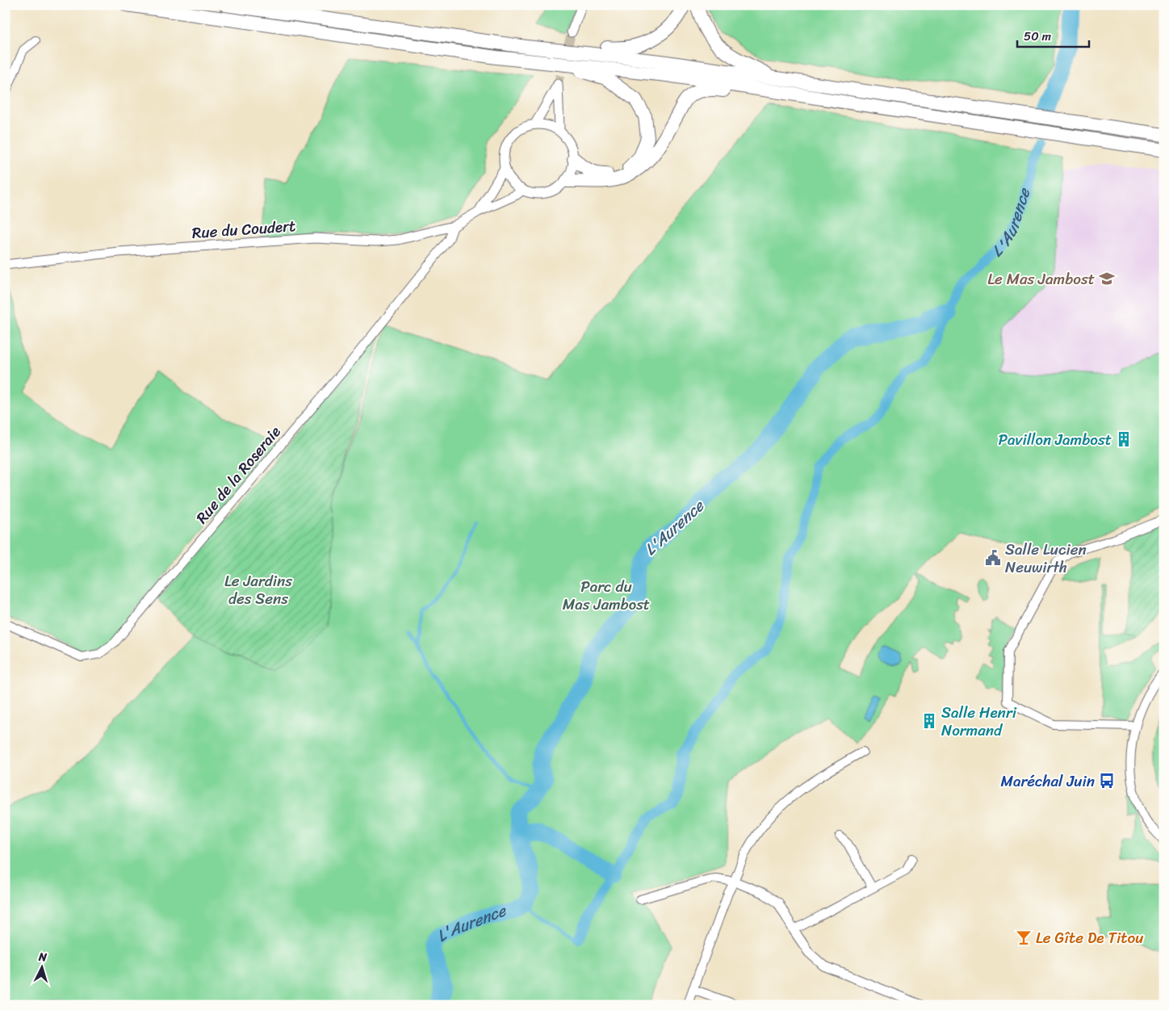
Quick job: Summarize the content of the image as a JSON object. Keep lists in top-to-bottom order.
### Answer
{
  "streets": {
    "street": ["Rue du Coudert", "Rue de la Roseraie"]
  },
  "crossings": [
    ["Rue du Coudert", "Rue de la Roseraie"]
  ],
  "water": ["L'Aurence"],
  "parks": ["Le Jardins des Sens", "Parc du Mas Jambost"],
  "places": {
    "school or university": ["Le Mas Jambost"],
    "building": ["Pavillon Jambost", "Salle Henri Normand"],
    "public building": ["Salle Lucien Neuwirth"],
    "bus stop": ["Maréchal Juin"],
    "bar": ["Le Gîte De Titou"]
  },
  "scale_bar": "50 m",
  "north": "top"
}
